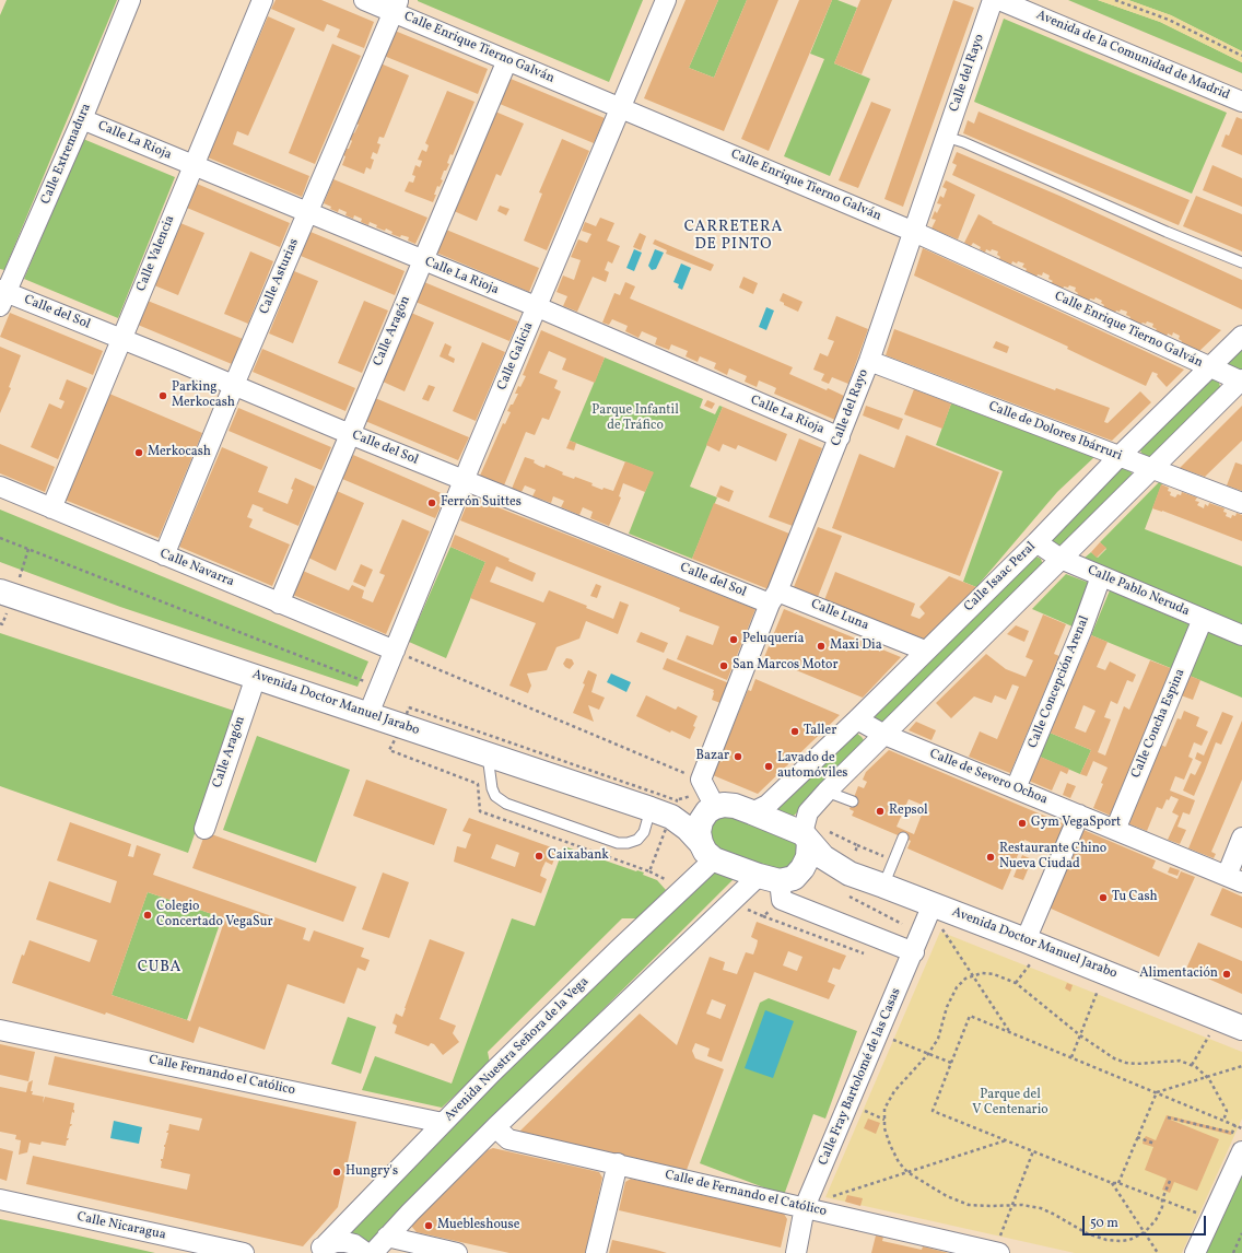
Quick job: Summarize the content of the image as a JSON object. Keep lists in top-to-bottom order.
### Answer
{
  "streets": {
    "street": [
      "Calle Enrique Tierno Galván",
      "Avenida de la Comunidad de Madrid",
      "Calle del Rayo",
      "Calle La Rioja",
      "Calle Extremadura",
      "Calle Valencia",
      "Calle Asturias",
      "Calle del Sol",
      "Calle Aragón",
      "Calle Galicia",
      "Calle de Dolores Ibárruri",
      "Calle Navarra",
      "Calle Isaac Peral",
      "Calle Pablo Neruda",
      "Calle Luna",
      "Calle Concepción Arenal",
      "Avenida Doctor Manuel Jarabo",
      "Calle Concha Espina",
      "Calle de Severo Ochoa",
      "Avenida Nuestra Señora de la Vega",
      "Calle Fernando el Católico",
      "Calle Fray Bartolomé de las Casas",
      "Calle de Fernando el Católico",
      "Calle Nicaragua"
    ]
  },
  "crossings": [
    ["Calle Enrique Tierno Galván", "Calle del Rayo"],
    ["Calle Enrique Tierno Galván", "Calle Asturias"],
    ["Calle Enrique Tierno Galván", "Calle Aragón"],
    ["Calle Enrique Tierno Galván", "Calle Galicia"],
    ["Calle Enrique Tierno Galván", "Calle Isaac Peral"],
    ["Calle del Rayo", "Calle La Rioja"],
    ["Calle del Rayo", "Calle del Sol"],
    ["Calle del Rayo", "Calle de Dolores Ibárruri"],
    ["Calle del Rayo", "Calle Luna"],
    ["Calle La Rioja", "Calle Extremadura"],
    ["Calle La Rioja", "Calle Valencia"],
    ["Calle La Rioja", "Calle Asturias"],
    ["Calle La Rioja", "Calle Aragón"],
    ["Calle La Rioja", "Calle Galicia"],
    ["Calle Extremadura", "Calle del Sol"],
    ["Calle Valencia", "Calle del Sol"],
    ["Calle Valencia", "Calle Navarra"],
    ["Calle Asturias", "Calle del Sol"],
    ["Calle Asturias", "Calle Navarra"],
    ["Calle del Sol", "Calle Aragón"],
    ["Calle del Sol", "Calle Galicia"],
    ["Calle del Sol", "Calle Luna"],
    ["Calle Aragón", "Calle Navarra"],
    ["Calle Aragón", "Avenida Doctor Manuel Jarabo"],
    ["Calle Galicia", "Calle Navarra"],
    ["Calle Galicia", "Avenida Doctor Manuel Jarabo"],
    ["Calle de Dolores Ibárruri", "Calle Isaac Peral"],
    ["Calle Isaac Peral", "Calle Pablo Neruda"],
    ["Calle Isaac Peral", "Calle Luna"],
    ["Calle Isaac Peral", "Avenida Doctor Manuel Jarabo"],
    ["Calle Isaac Peral", "Calle de Severo Ochoa"],
    ["Calle Pablo Neruda", "Calle Concepción Arenal"],
    ["Calle Pablo Neruda", "Calle Concha Espina"],
    ["Calle Concepción Arenal", "Calle de Severo Ochoa"],
    ["Avenida Doctor Manuel Jarabo", "Avenida Nuestra Señora de la Vega"],
    ["Avenida Doctor Manuel Jarabo", "Calle Fray Bartolomé de las Casas"],
    ["Calle Concha Espina", "Calle de Severo Ochoa"],
    ["Avenida Nuestra Señora de la Vega", "Calle Fernando el Católico"],
    ["Calle Fray Bartolomé de las Casas", "Calle de Fernando el Católico"]
  ],
  "districts": ["CARRETERA DE PINTO", "CUBA"],
  "parks": ["Parque Infantil de Tráfico", "Parque del V Centenario"],
  "places": [
    "Parking Merkocash",
    "Merkocash",
    "Ferrón Suittes",
    "Peluquería",
    "Maxi Dia",
    "San Marcos Motor",
    "Taller",
    "Bazar",
    "Lavado de automóviles",
    "Repsol",
    "Gym VegaSport",
    "Caixabank",
    "Restaurante Chino Nueva Ciudad",
    "Tu Cash",
    "Colegio Concertado VegaSur",
    "Alimentación",
    "Hungry's",
    "Muebleshouse"
  ],
  "scale_bar": "50 m"
}
